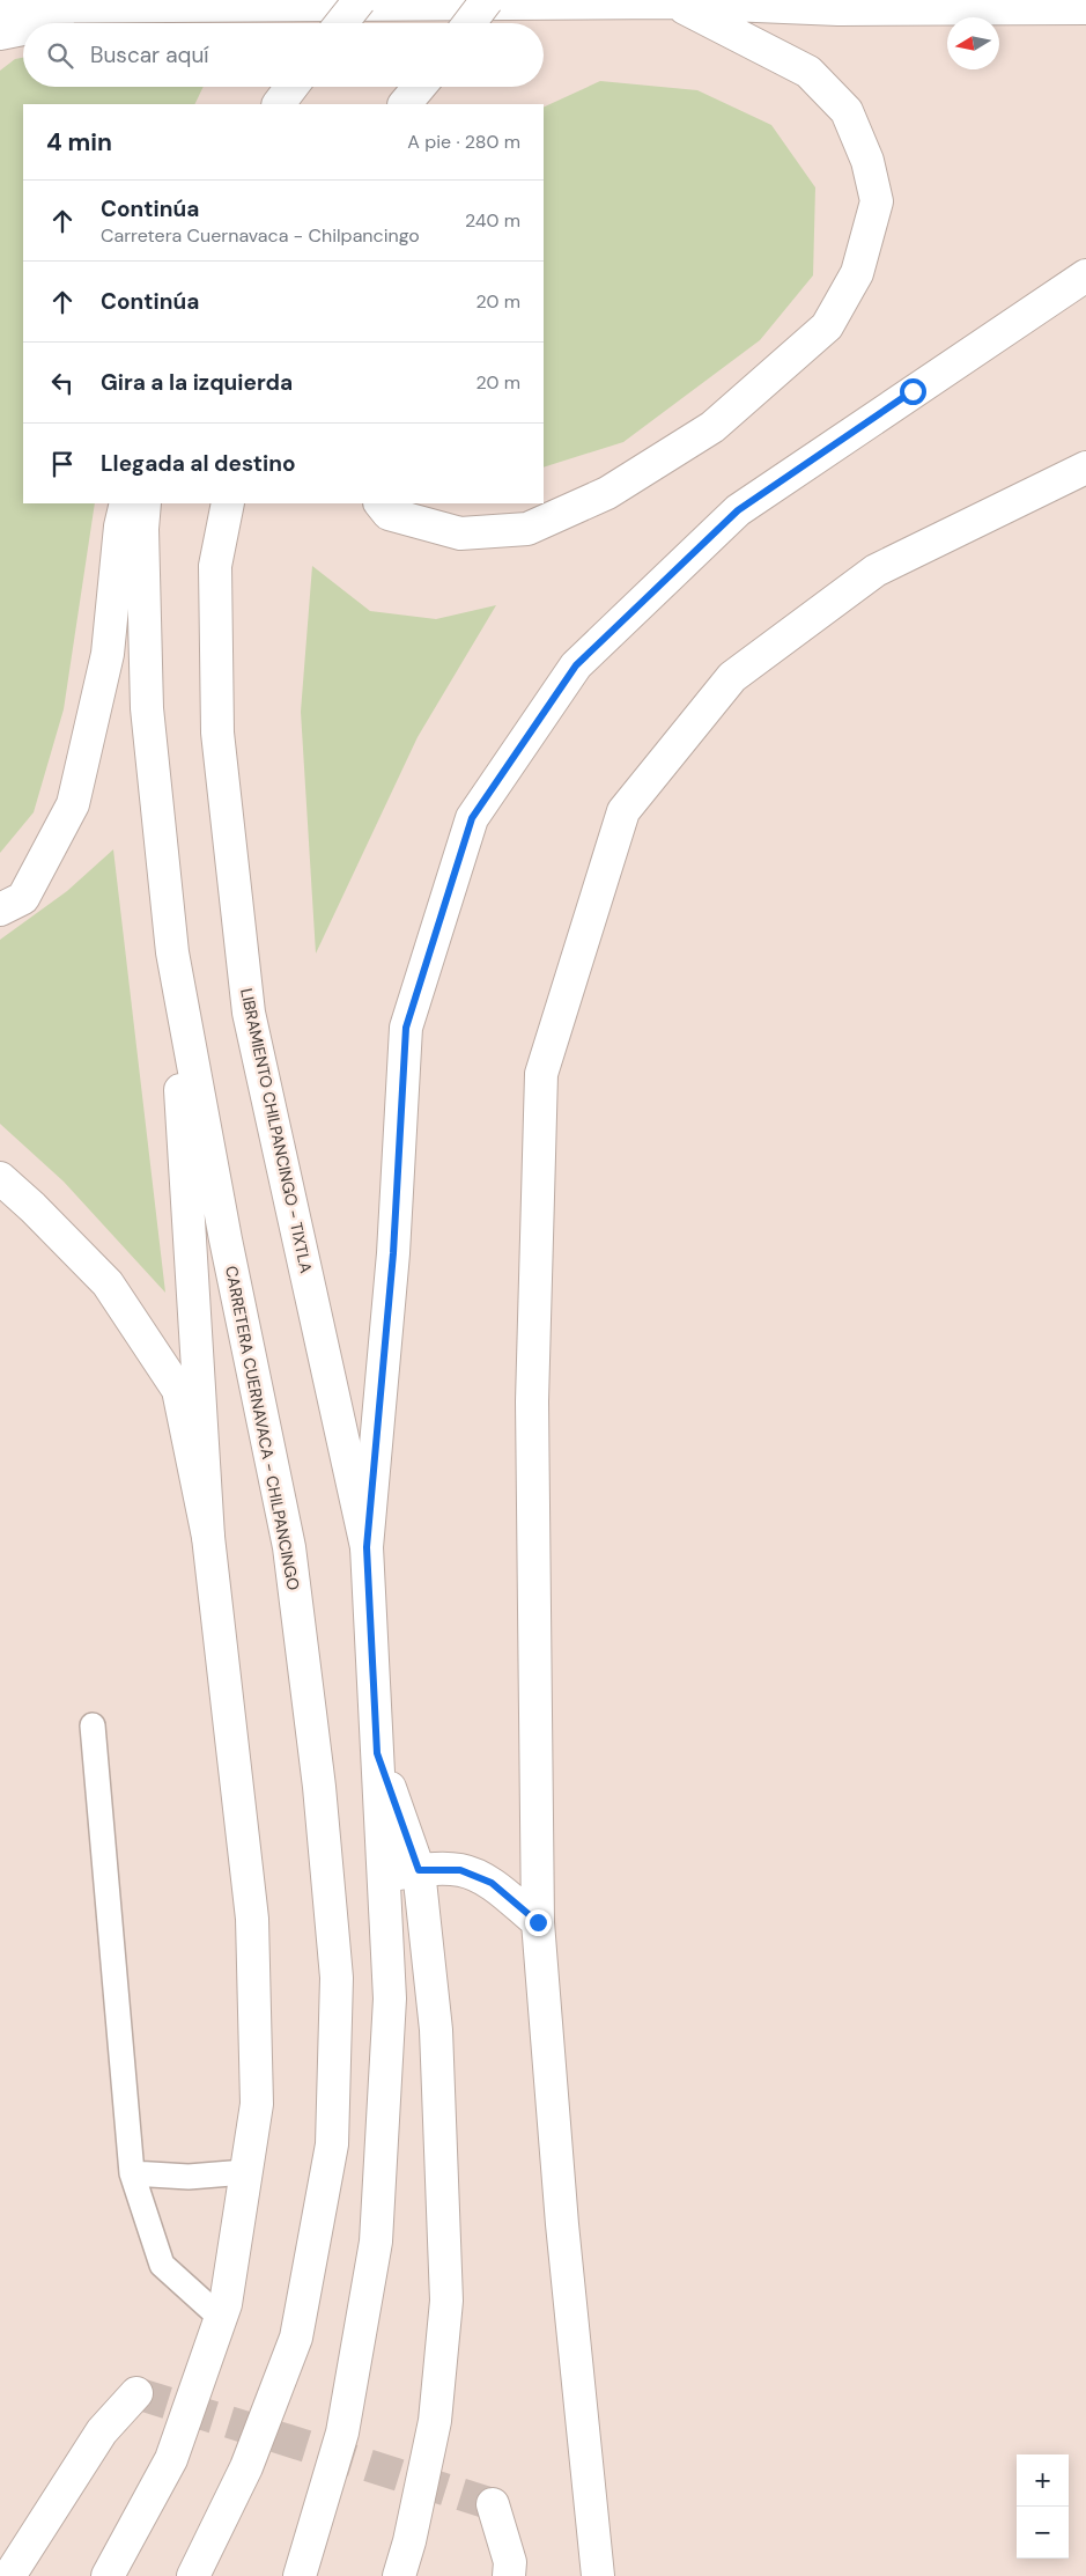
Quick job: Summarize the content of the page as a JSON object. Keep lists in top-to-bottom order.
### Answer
{
  "streets": {
    "main road": ["LIBRAMIENTO CHILPANCINGO - TIXTLA", "CARRETERA CUERNAVACA - CHILPANCINGO"]
  },
  "north": "left",
  "page": {
    "search": "Buscar aquí",
    "heading": ["4 min", "A pie · 280 m"],
    "list": [
      ["Continúa", "Carretera Cuernavaca - Chilpancingo", "240 m"],
      ["Continúa", "20 m"],
      ["Gira a la izquierda", "20 m"],
      "Llegada al destino"
    ],
    "map_buttons": ["+", "−"]
  }
}
